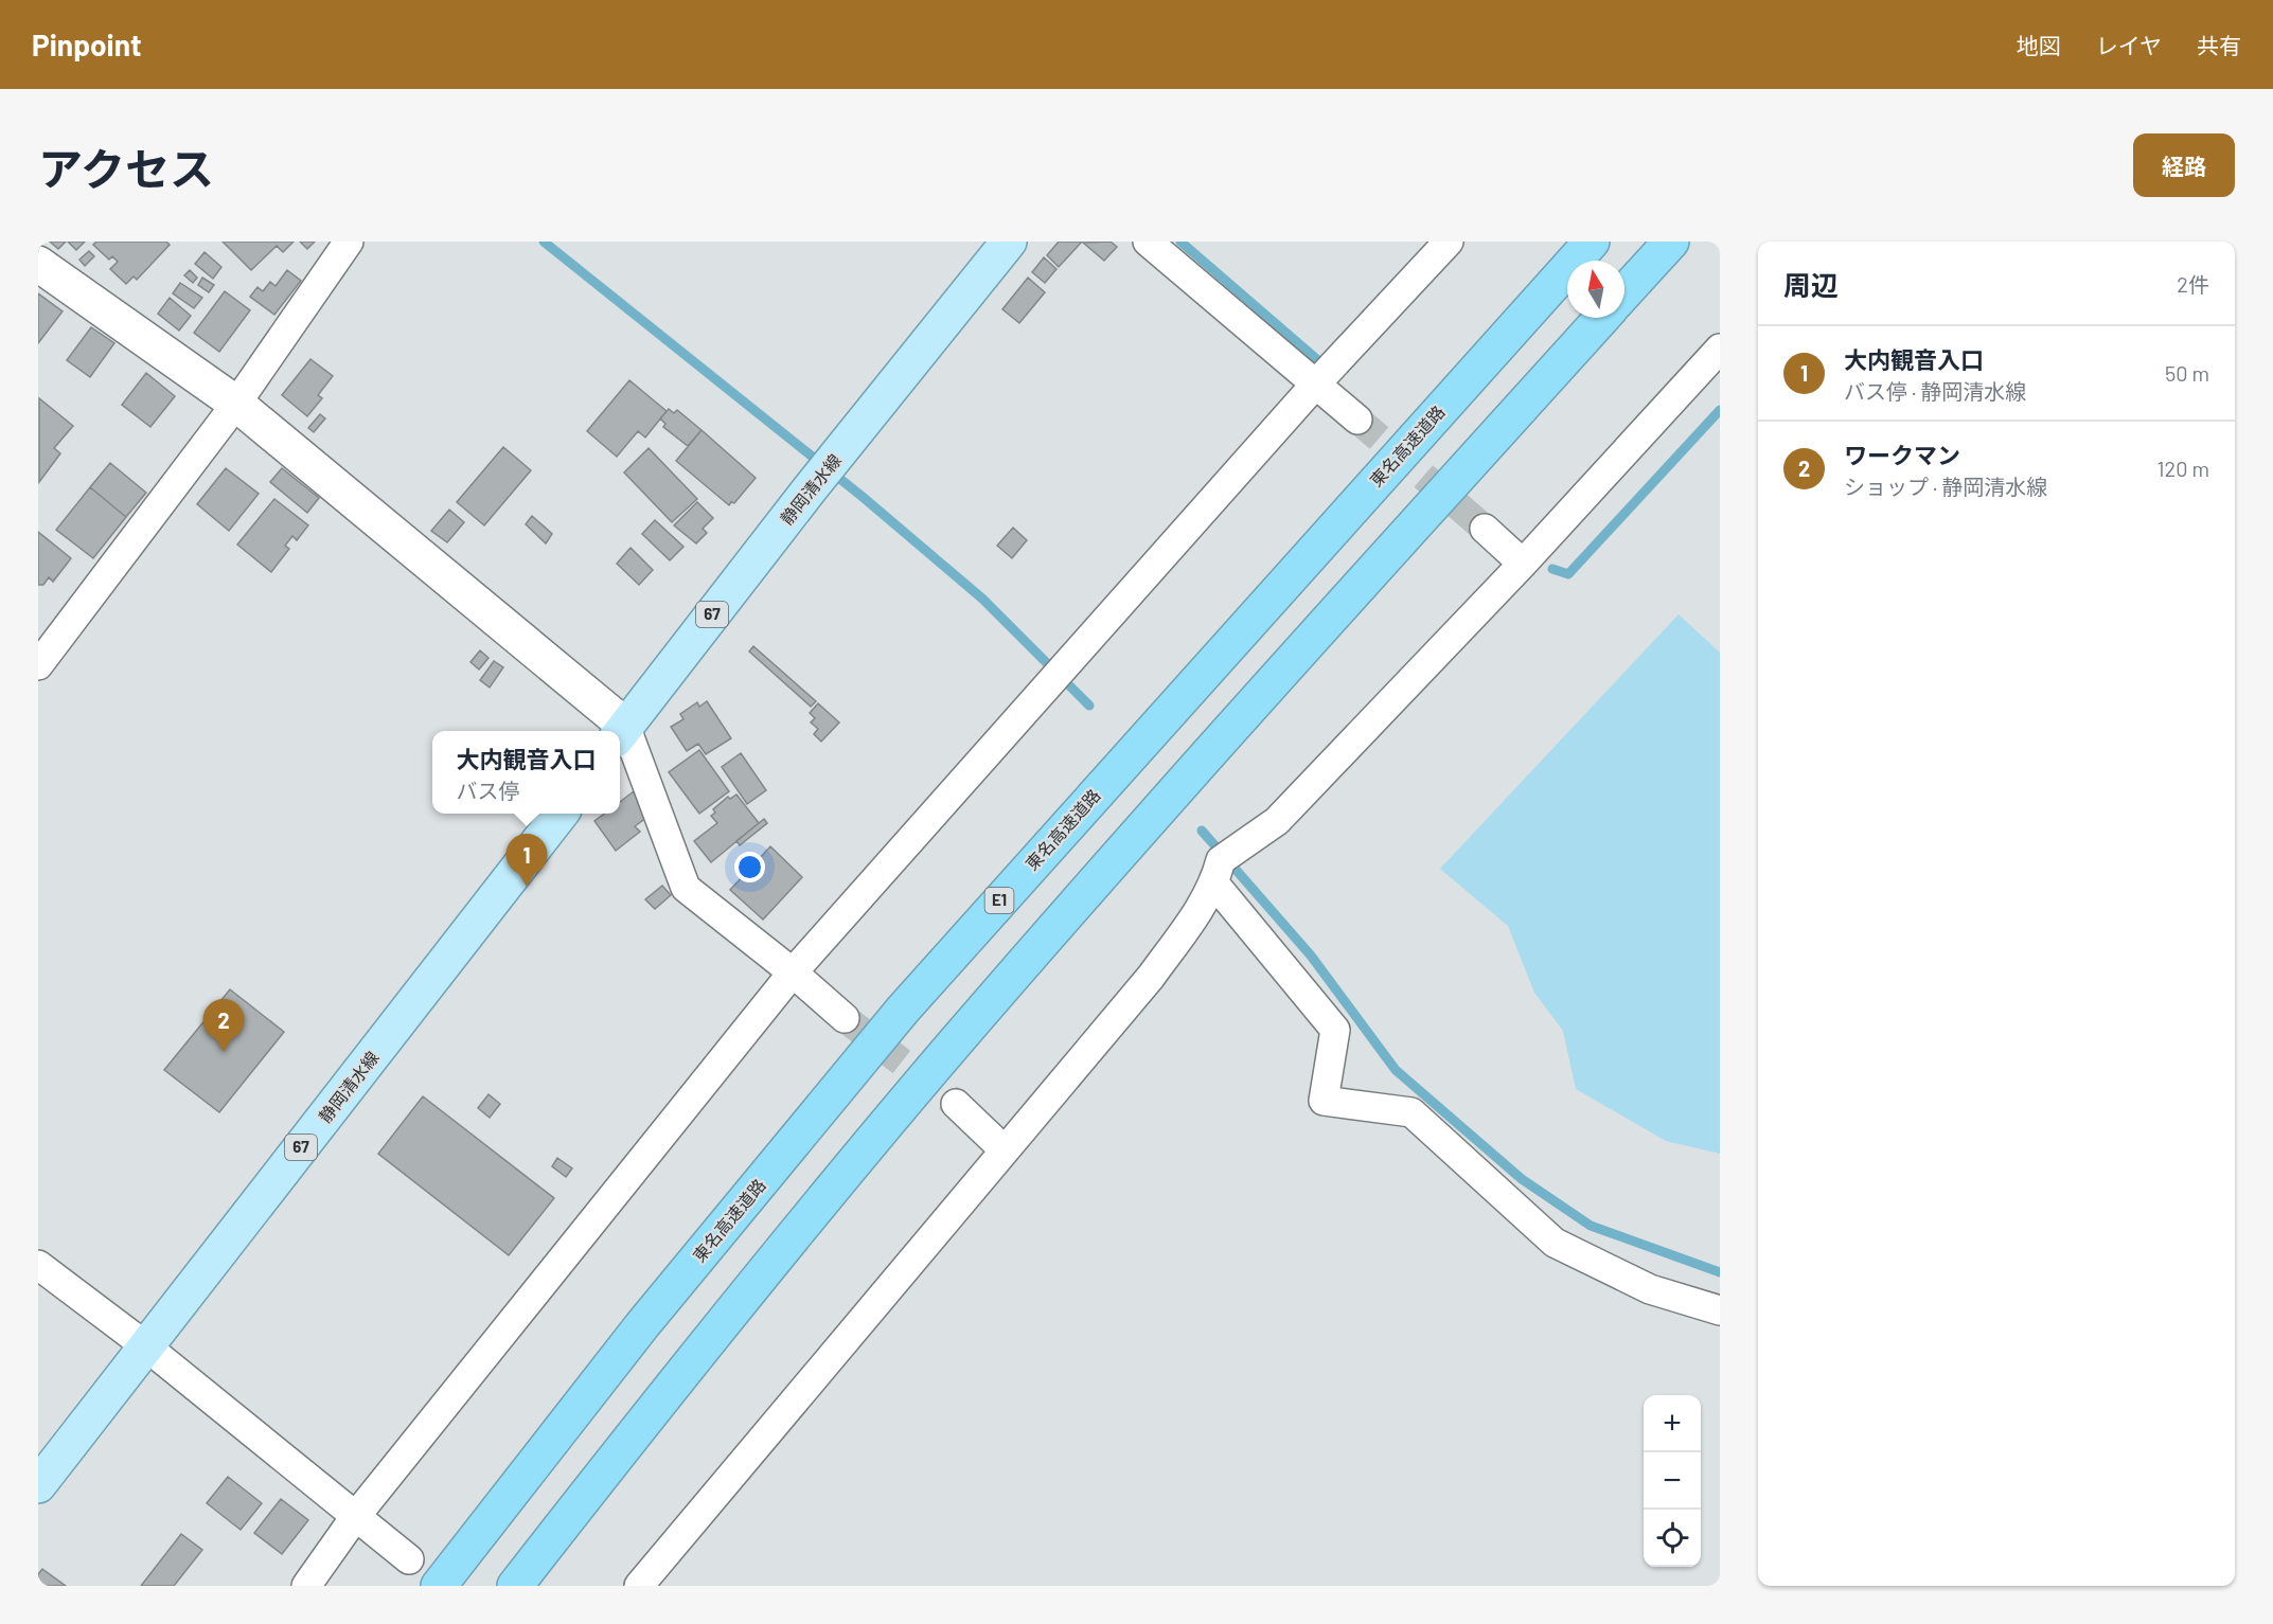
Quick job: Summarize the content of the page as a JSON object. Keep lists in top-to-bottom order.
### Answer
{
  "streets": {
    "highway": ["東名高速道路", "E1"],
    "main road": ["静岡清水線", "67"]
  },
  "north": "top",
  "page": {
    "header": "Pinpoint",
    "nav": ["地図", "レイヤ", "共有"],
    "title": "アクセス",
    "buttons": "経路",
    "heading": ["周辺", "2件"],
    "list": [
      {
        "mark": "1",
        "name": "大内観音入口",
        "note": "バス停 · 静岡清水線",
        "value": "50 m"
      },
      {
        "mark": "2",
        "name": "ワークマン",
        "note": "ショップ · 静岡清水線",
        "value": "120 m"
      }
    ],
    "popup": ["大内観音入口", "バス停"],
    "pins": ["1", "2"],
    "map_buttons": ["+", "−"]
  }
}
